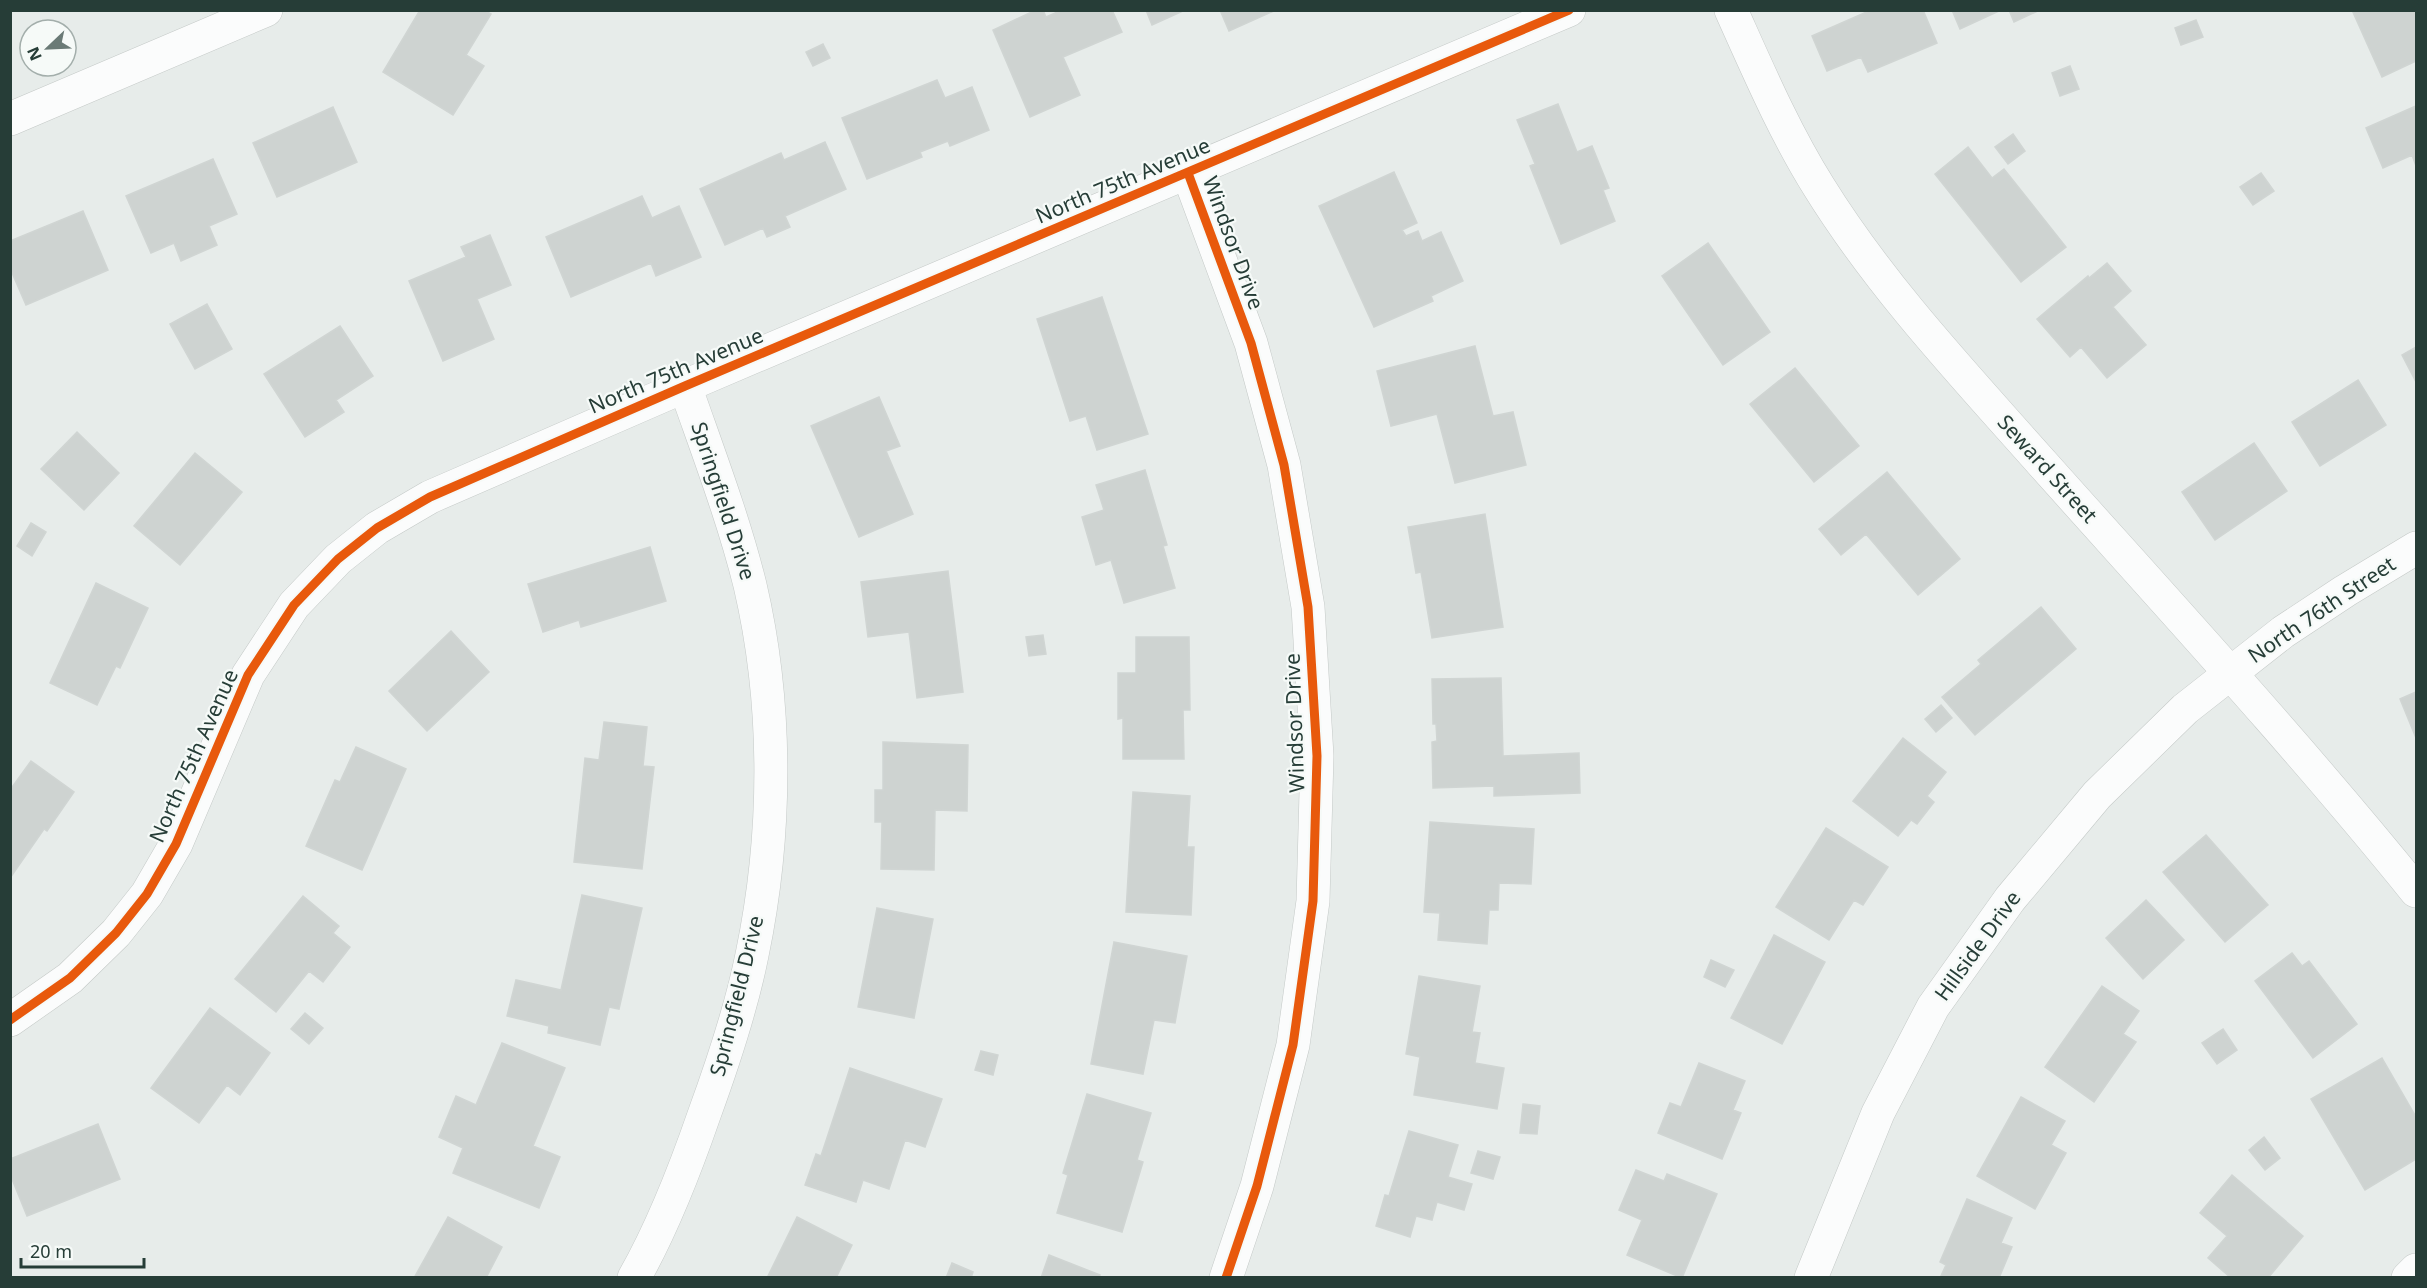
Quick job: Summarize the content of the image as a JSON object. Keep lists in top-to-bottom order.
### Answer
{
  "streets": {
    "street": [
      "North 75th Avenue",
      "Windsor Drive",
      "Seward Street",
      "Springfield Drive",
      "North 76th Street",
      "Hillside Drive"
    ]
  },
  "crossings": [
    ["North 75th Avenue", "Windsor Drive"],
    ["North 75th Avenue", "Springfield Drive"],
    ["Seward Street", "North 76th Street"],
    ["Seward Street", "Hillside Drive"],
    ["North 76th Street", "Hillside Drive"]
  ],
  "scale_bar": "20 m",
  "north": "bottom left"
}
